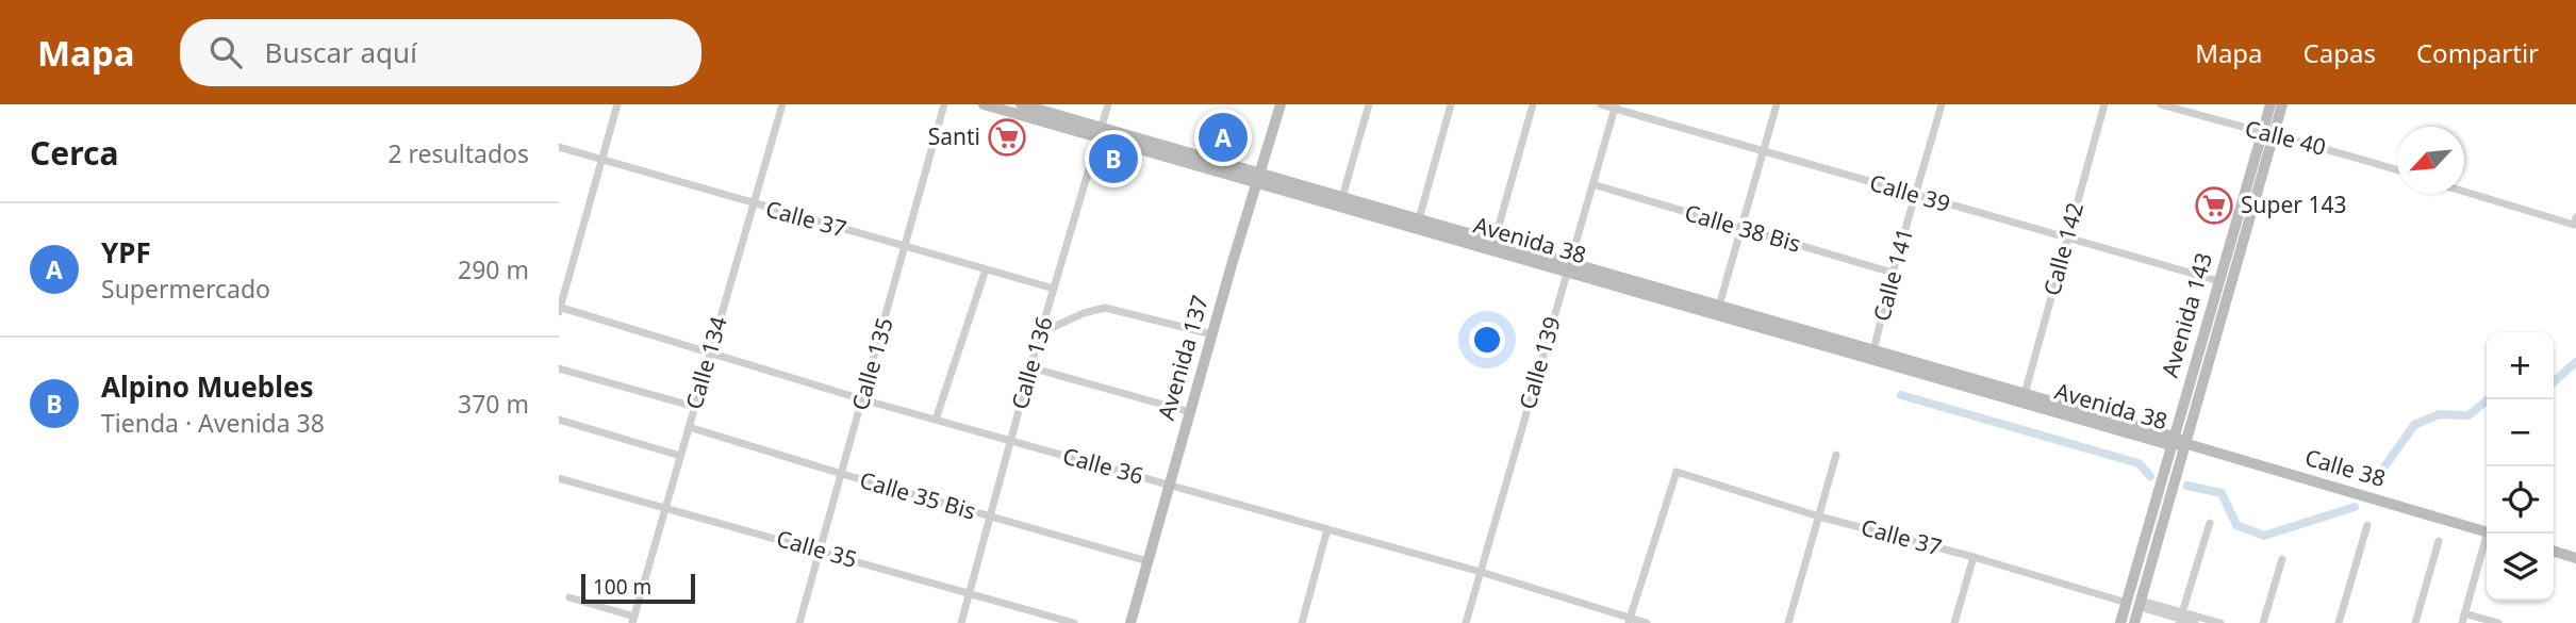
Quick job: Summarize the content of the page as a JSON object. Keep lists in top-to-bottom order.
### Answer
{
  "streets": {
    "main road": [
      "Avenida 38",
      "Avenida 143",
      "Avenida 137",
      "Calle 38"
    ],
    "street": [
      "Calle 40",
      "Calle 39",
      "Calle 37",
      "Calle 38 Bis",
      "Calle 142",
      "Calle 141",
      "Calle 134",
      "Calle 136",
      "Calle 139",
      "Calle 135",
      "Calle 36",
      "Calle 35 Bis",
      "Calle 35"
    ]
  },
  "crossings": [
    ["Calle 40", "Avenida 143"],
    ["Calle 39", "Calle 142"],
    ["Calle 39", "Calle 141"],
    ["Calle 39", "Avenida 143"],
    ["Calle 39", "Calle 139"],
    ["Calle 37", "Avenida 143"],
    ["Calle 37", "Calle 134"],
    ["Calle 37", "Calle 136"],
    ["Calle 37", "Calle 135"],
    ["Calle 37", "Calle 36"],
    ["Calle 38 Bis", "Calle 141"],
    ["Calle 38 Bis", "Calle 139"],
    ["Avenida 38", "Calle 142"],
    ["Avenida 38", "Calle 141"],
    ["Avenida 38", "Avenida 143"],
    ["Avenida 38", "Avenida 137"],
    ["Avenida 38", "Calle 136"],
    ["Avenida 38", "Calle 139"],
    ["Avenida 38", "Calle 38"],
    ["Avenida 143", "Calle 38"],
    ["Avenida 137", "Calle 36"],
    ["Avenida 137", "Calle 35 Bis"],
    ["Calle 134", "Calle 36"],
    ["Calle 134", "Calle 35 Bis"],
    ["Calle 134", "Calle 35"],
    ["Calle 136", "Calle 36"],
    ["Calle 136", "Calle 35 Bis"],
    ["Calle 136", "Calle 35"],
    ["Calle 139", "Calle 36"],
    ["Calle 135", "Calle 36"],
    ["Calle 135", "Calle 35 Bis"],
    ["Calle 135", "Calle 35"]
  ],
  "places": {
    "supermarket": ["Santi", "Super 143"]
  },
  "scale_bar": "100 m",
  "north": "bottom left",
  "page": {
    "header": "Mapa",
    "search": "Buscar aquí",
    "nav": ["Mapa", "Capas", "Compartir"],
    "heading": ["Cerca", "2 resultados"],
    "pins": ["A", "B"],
    "list": [
      {
        "mark": "A",
        "name": "YPF",
        "note": "Supermercado",
        "value": "290 m"
      },
      {
        "mark": "B",
        "name": "Alpino Muebles",
        "note": "Tienda · Avenida 38",
        "value": "370 m"
      }
    ],
    "map_buttons": ["+", "−"],
    "scale": "100 m"
  }
}
